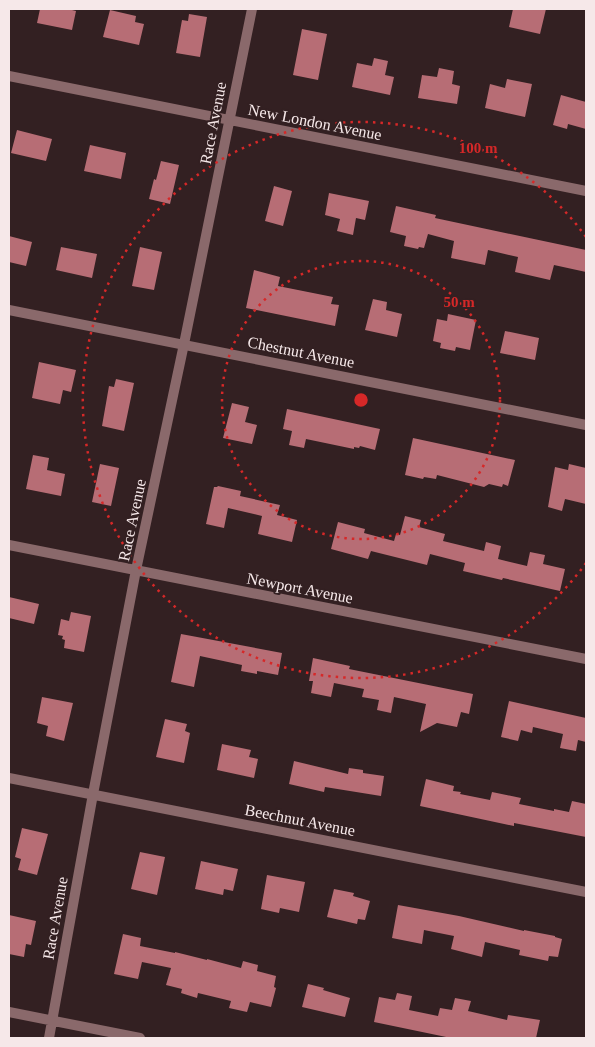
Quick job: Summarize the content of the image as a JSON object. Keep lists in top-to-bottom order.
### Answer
{
  "streets": {
    "street": [
      "New London Avenue",
      "Race Avenue",
      "Chestnut Avenue",
      "Newport Avenue",
      "Beechnut Avenue"
    ]
  },
  "crossings": [
    ["New London Avenue", "Race Avenue"],
    ["Race Avenue", "Chestnut Avenue"],
    ["Race Avenue", "Newport Avenue"],
    ["Race Avenue", "Beechnut Avenue"]
  ],
  "rings": ["100 m", "50 m"]
}
